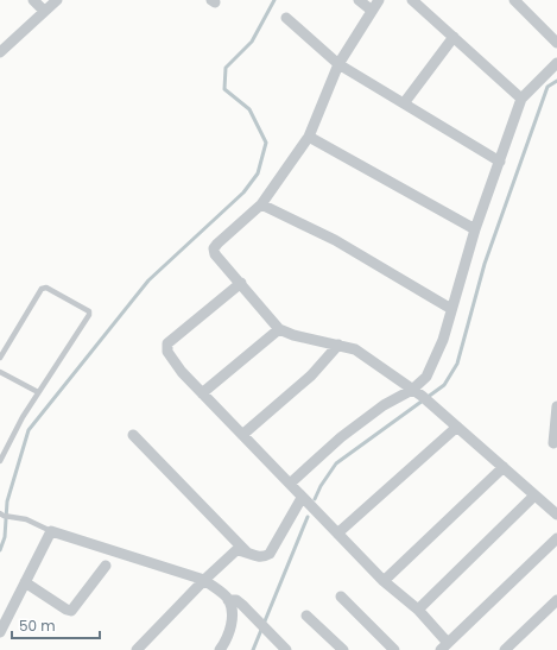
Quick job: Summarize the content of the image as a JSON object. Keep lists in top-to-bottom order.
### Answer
{
  "scale_bar": "50 m"
}
